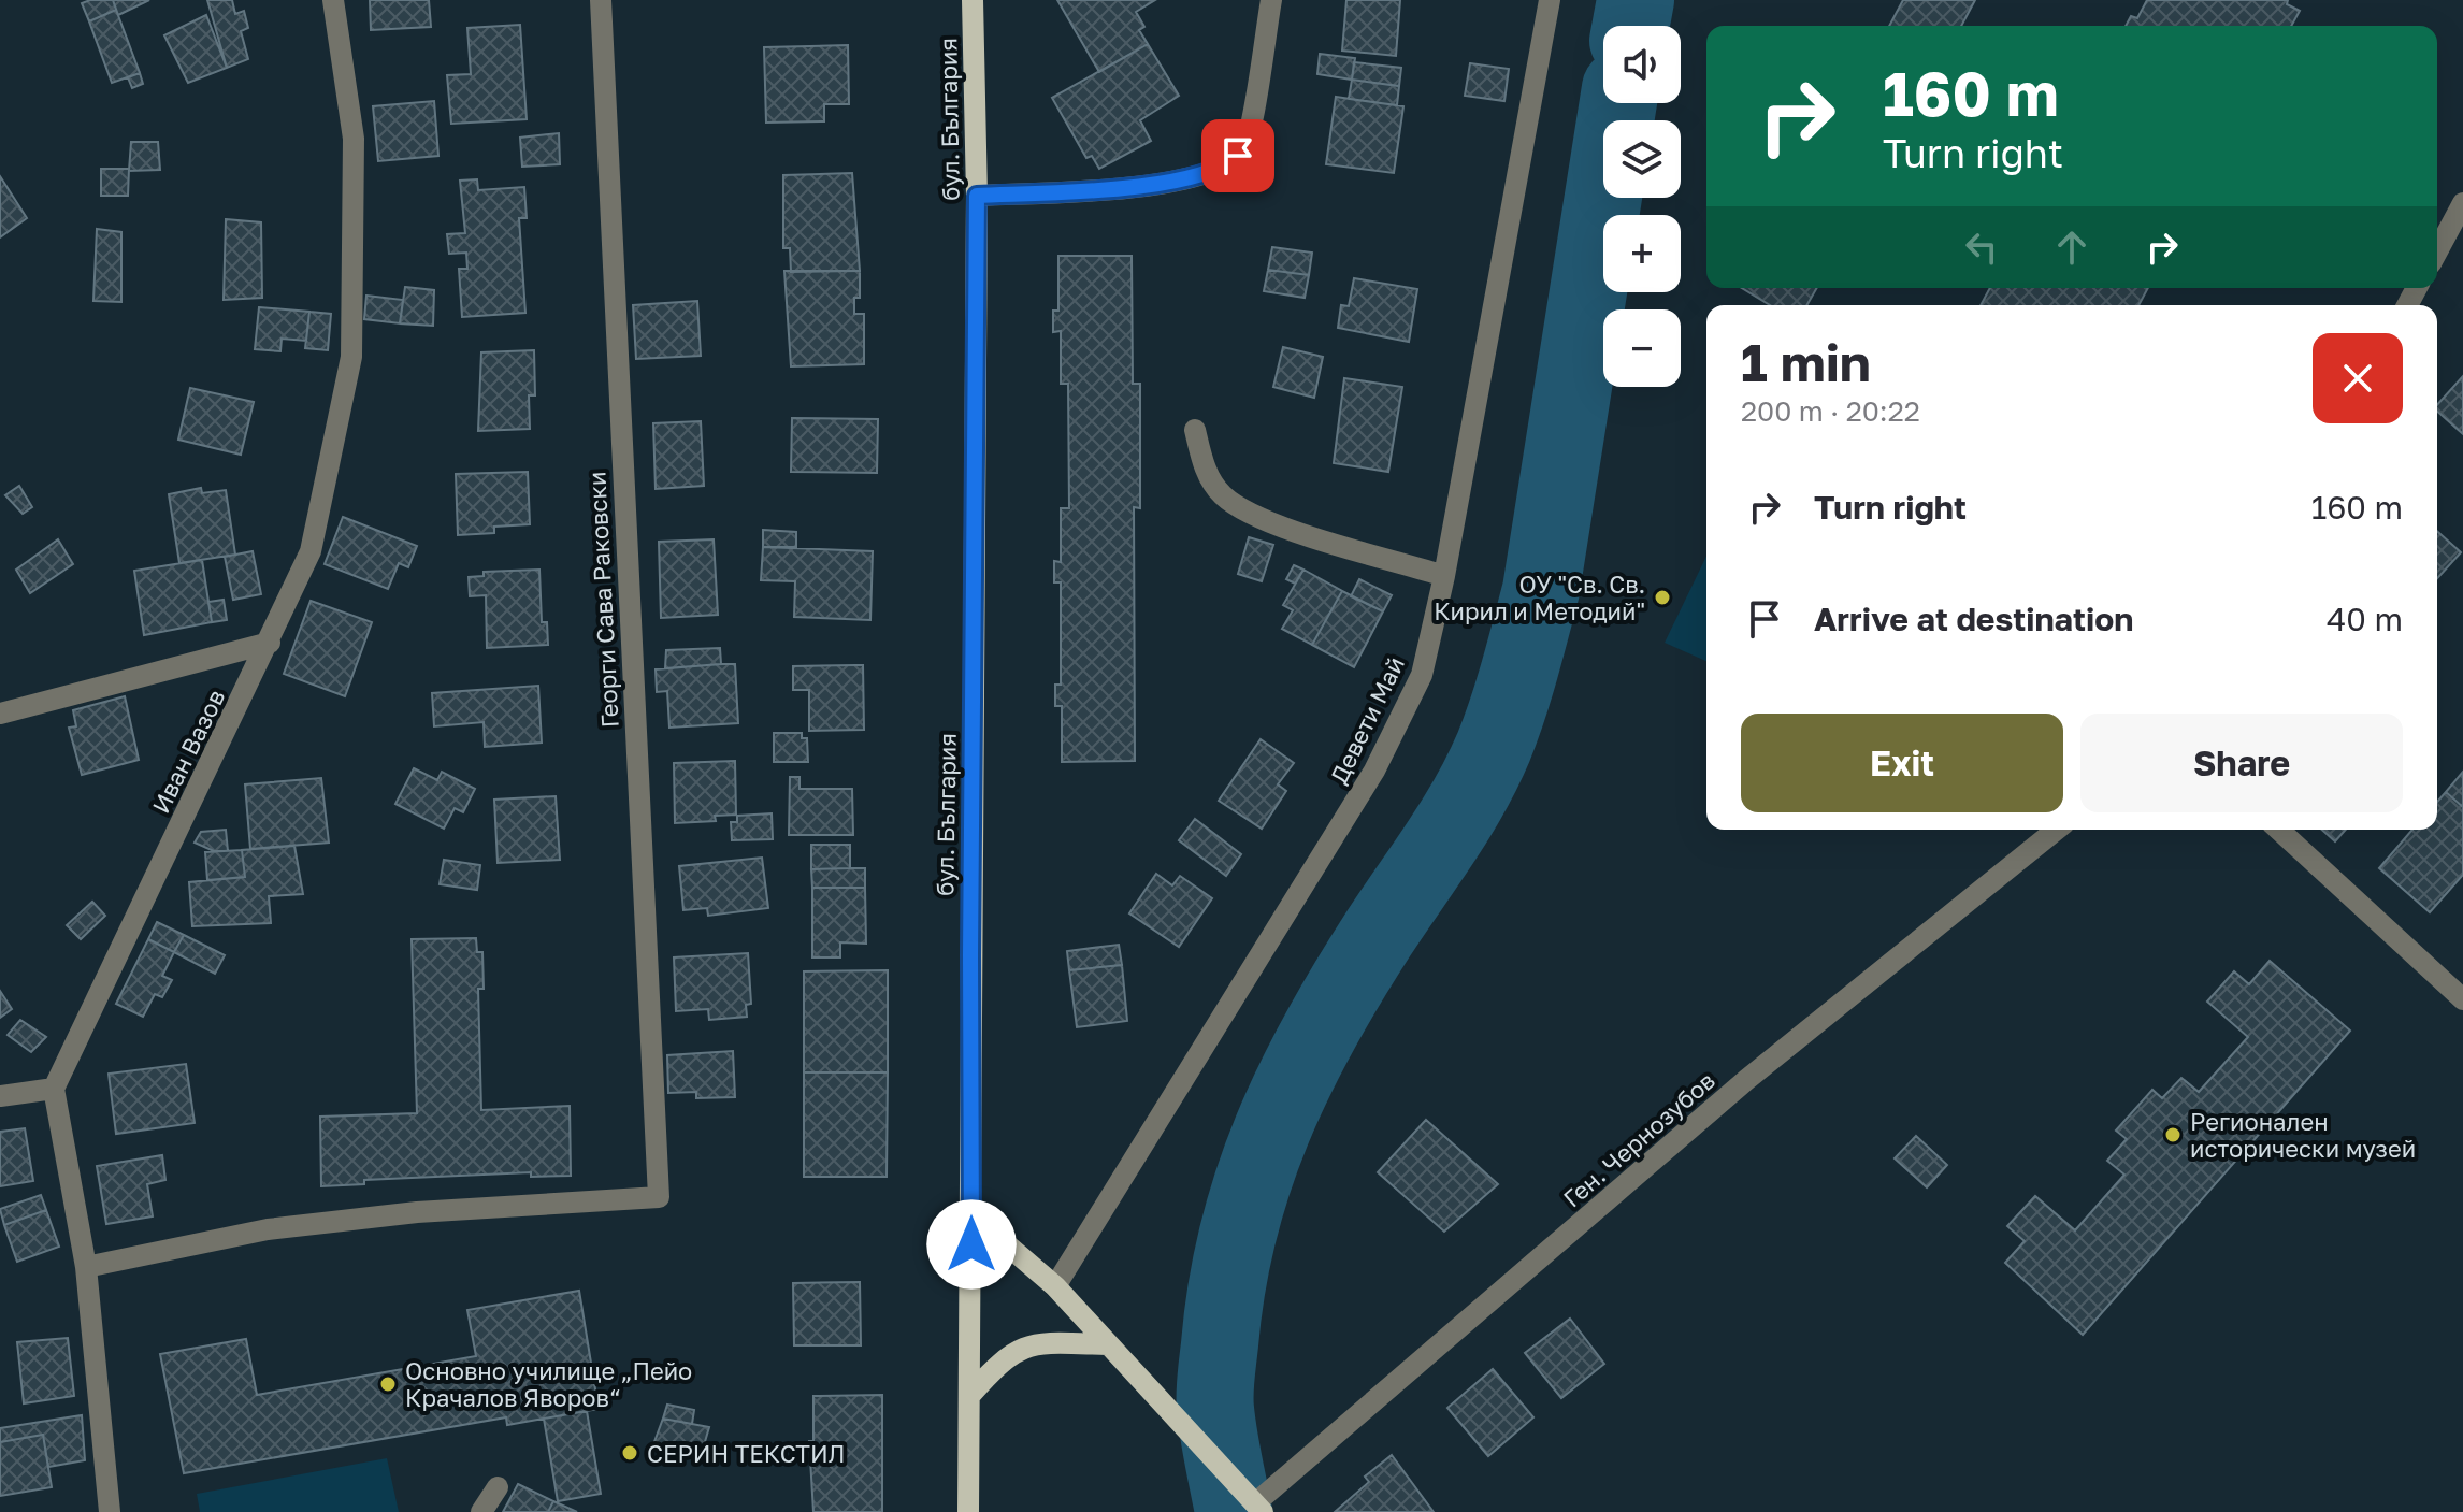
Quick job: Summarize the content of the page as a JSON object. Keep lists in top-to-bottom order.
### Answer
{
  "streets": {
    "main road": ["бул. България"],
    "street": [
      "Георги Сава Раковски",
      "Девети Май",
      "Иван Вазов",
      "Ген. Чернозубов"
    ]
  },
  "places": [
    "ОУ \"Св. Св. Кирил и Методий\"",
    "Регионален исторически музей",
    "Основно училище „Пейо Крачалов Яворов“",
    "СЕРИН ТЕКСТИЛ"
  ],
  "page": {
    "map_buttons": ["+", "−"],
    "turn": ["160 m", "Turn right"],
    "heading": ["1 min", "200 m · 20:22"],
    "list": [
      {
        "name": "Turn right",
        "value": "160 m"
      },
      {
        "name": "Arrive at destination",
        "value": "40 m"
      }
    ],
    "buttons": ["Exit", "Share"]
  }
}
